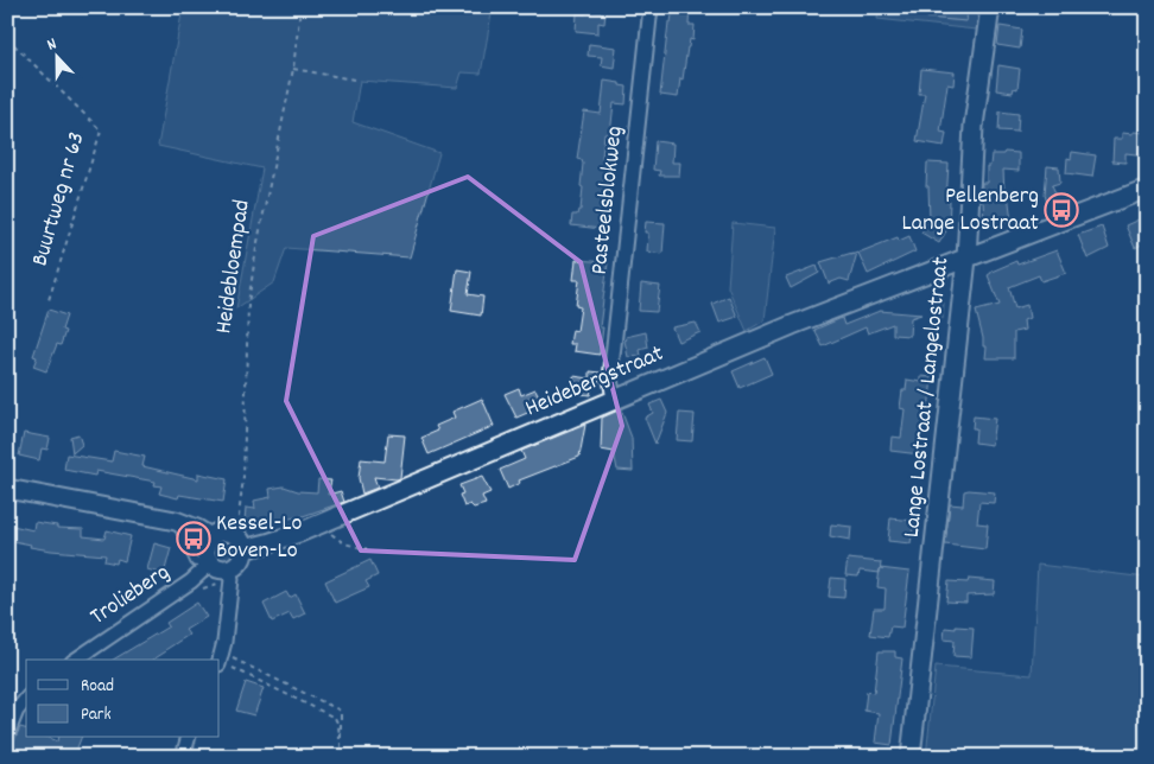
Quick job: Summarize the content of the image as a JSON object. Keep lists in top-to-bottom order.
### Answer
{
  "streets": {
    "street": [
      "Pasteelsblokweg",
      "Heidebergstraat",
      "Lange Lostraat / Langelostraat",
      "Trolieberg"
    ],
    "path": ["Buurtweg nr 63", "Heidebloempad"]
  },
  "crossings": [
    ["Pasteelsblokweg", "Heidebergstraat"],
    ["Heidebloempad", "Heidebergstraat"],
    ["Heidebloempad", "Trolieberg"],
    ["Heidebergstraat", "Lange Lostraat / Langelostraat"],
    ["Heidebergstraat", "Trolieberg"]
  ],
  "places": {
    "bus stop": ["Pellenberg Lange Lostraat", "Kessel-Lo Boven-Lo"]
  },
  "legend": ["Road", "Park"],
  "north": "top"
}
